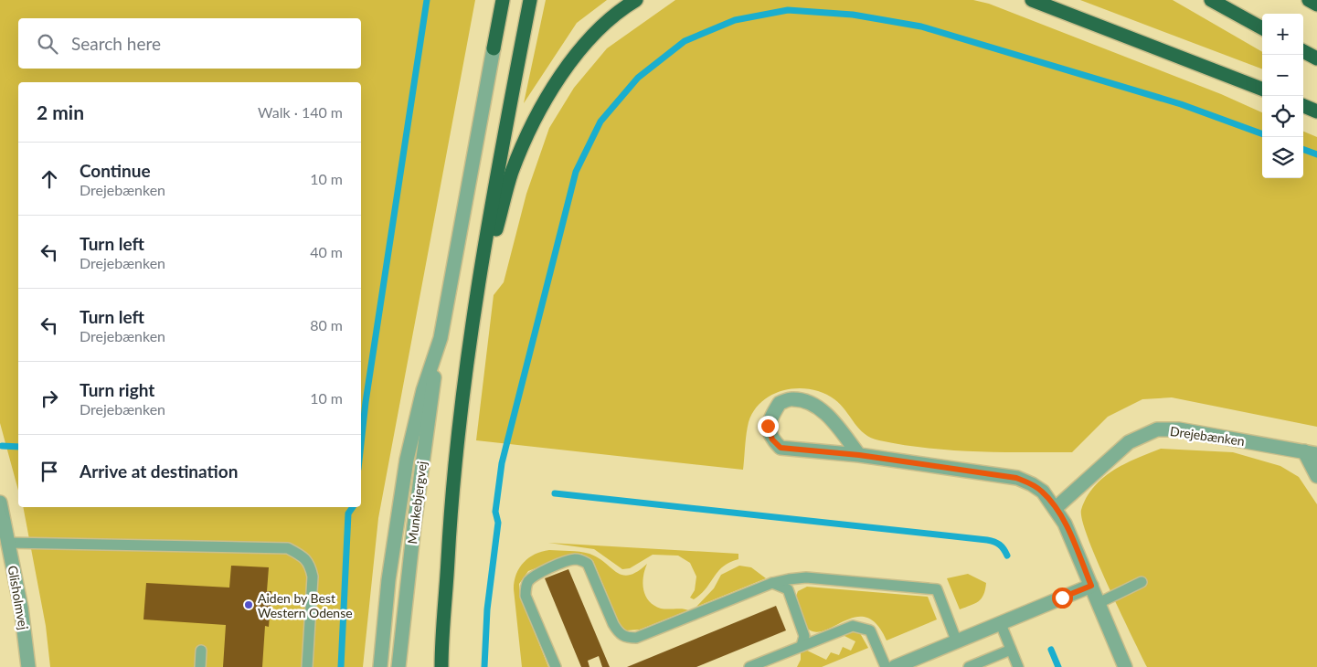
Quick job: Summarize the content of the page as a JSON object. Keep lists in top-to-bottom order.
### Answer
{
  "streets": {
    "street": ["Drejebænken", "Munkebjergvej", "Glisholmvej"]
  },
  "places": ["Aiden by Best Western Odense"],
  "page": {
    "map_buttons": ["+", "−"],
    "search": "Search here",
    "heading": ["2 min", "Walk · 140 m"],
    "list": [
      ["Continue", "Drejebænken", "10 m"],
      ["Turn left", "Drejebænken", "40 m"],
      ["Turn left", "Drejebænken", "80 m"],
      ["Turn right", "Drejebænken", "10 m"],
      "Arrive at destination"
    ]
  }
}
